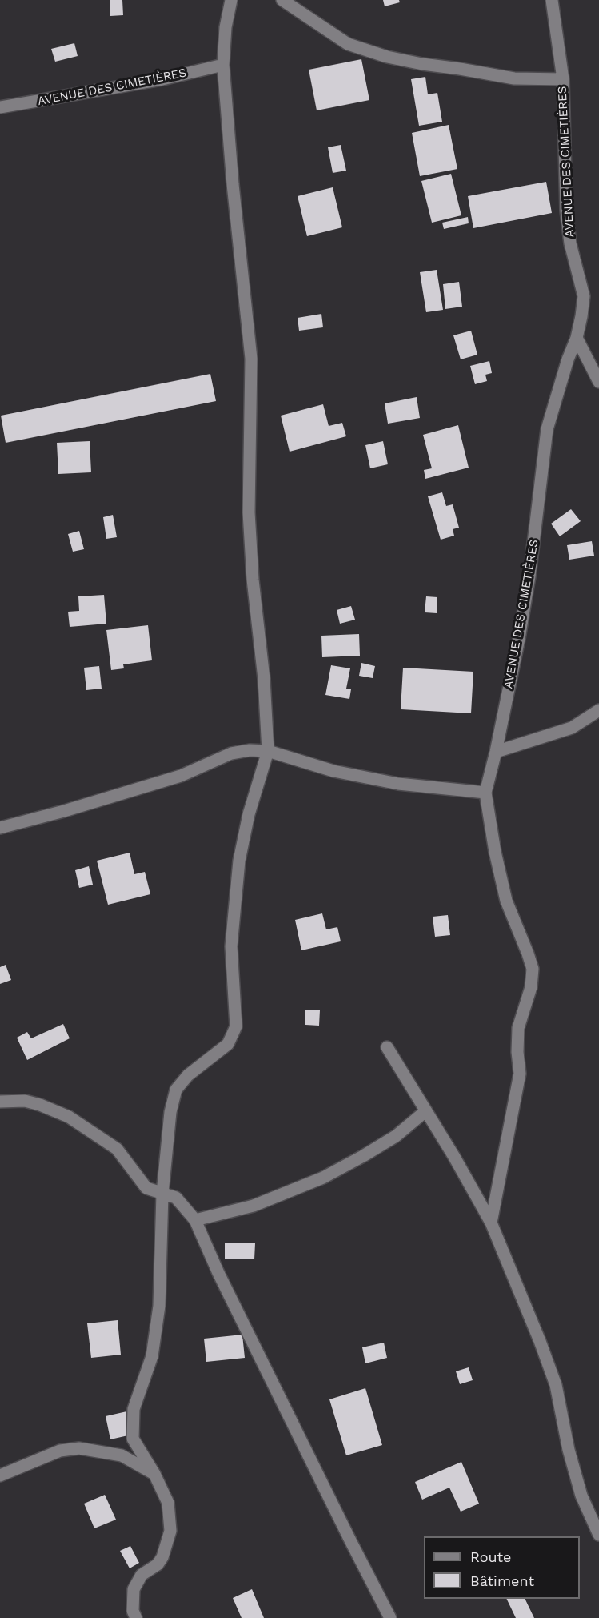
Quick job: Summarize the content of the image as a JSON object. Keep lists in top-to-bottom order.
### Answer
{
  "streets": {
    "street": ["AVENUE DES CIMETIÈRES"]
  },
  "legend": ["Route", "Bâtiment"]
}
